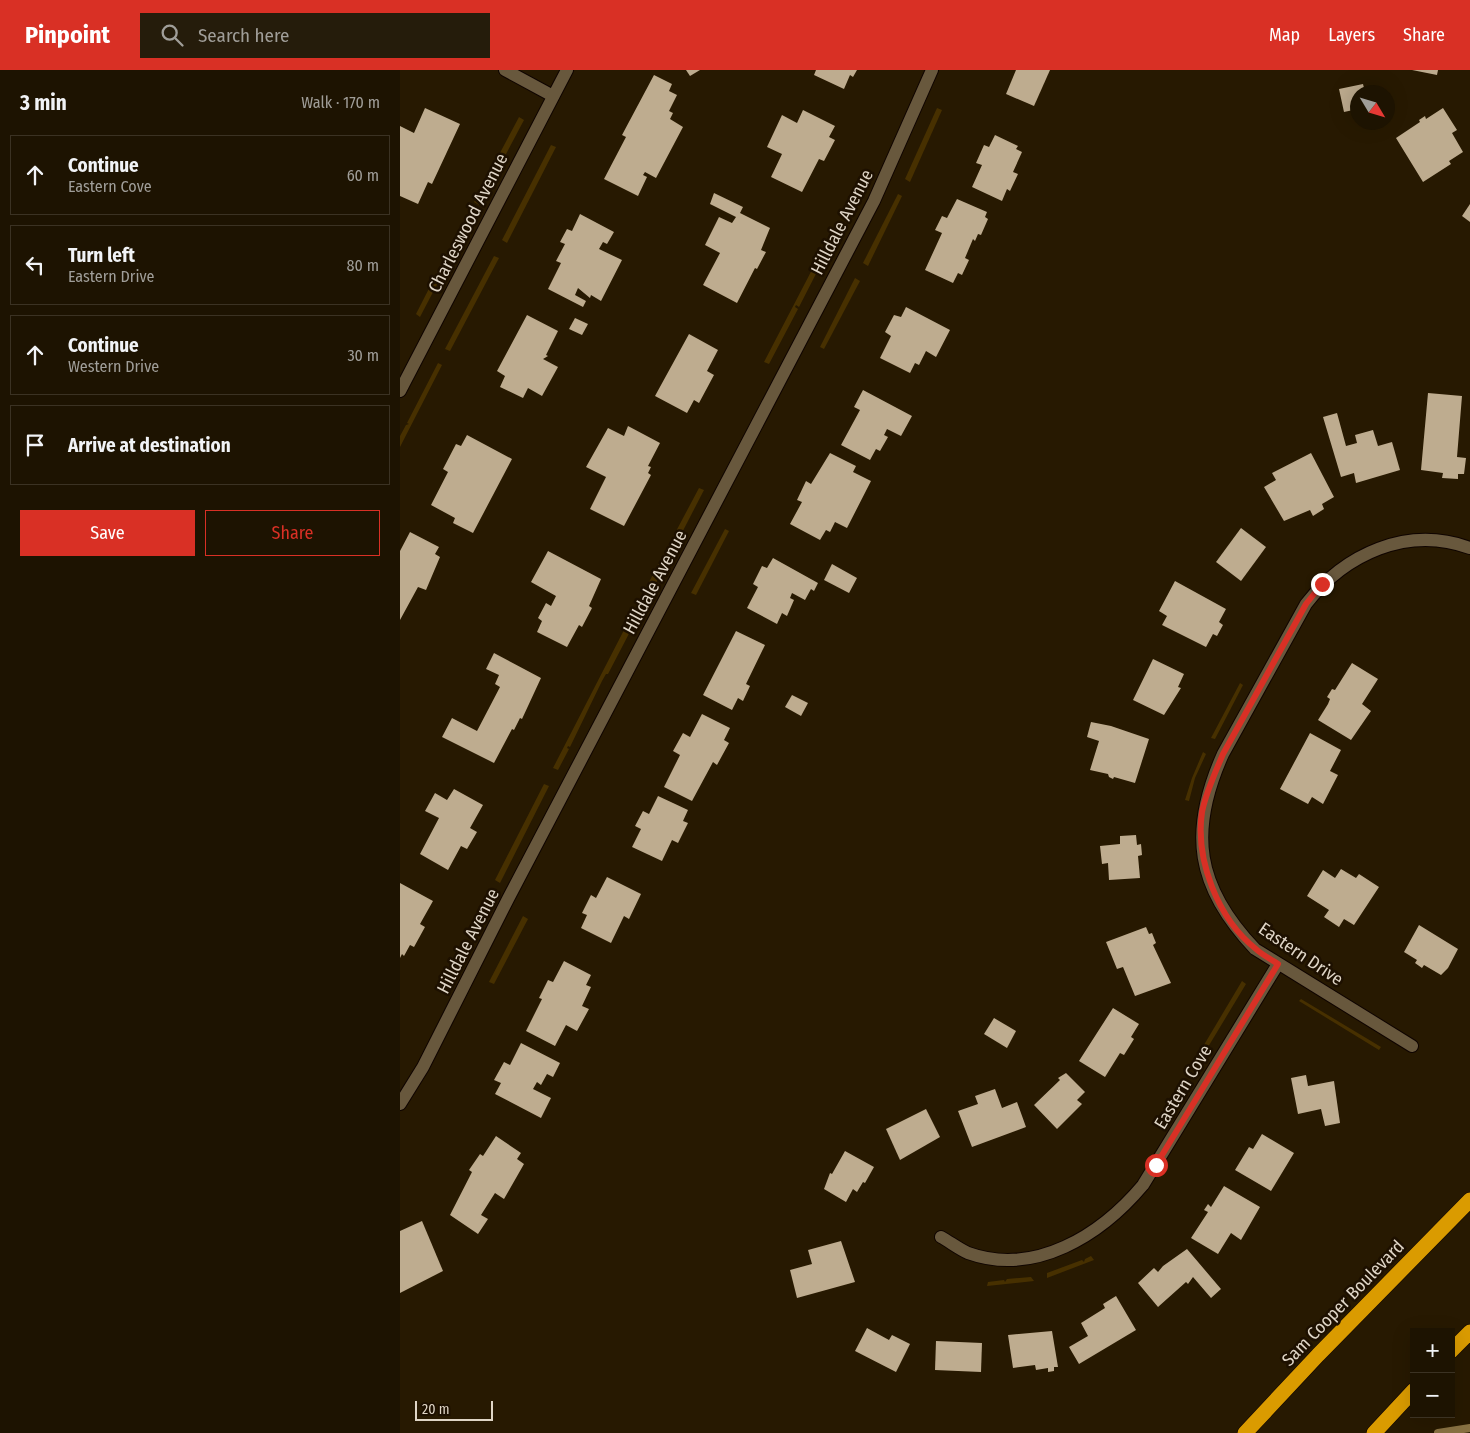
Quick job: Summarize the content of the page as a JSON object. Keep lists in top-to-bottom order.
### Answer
{
  "streets": {
    "highway": ["Sam Cooper Boulevard"],
    "street": [
      "Hilldale Avenue",
      "Charleswood Avenue",
      "Eastern Drive",
      "Eastern Cove"
    ]
  },
  "crossings": [
    ["Eastern Drive", "Eastern Cove"]
  ],
  "scale_bar": "20 m",
  "north": "bottom right",
  "page": {
    "header": "Pinpoint",
    "search": "Search here",
    "nav": ["Map", "Layers", "Share"],
    "heading": ["3 min", "Walk · 170 m"],
    "list": [
      ["Continue", "Eastern Cove", "60 m"],
      ["Turn left", "Eastern Drive", "80 m"],
      ["Continue", "Western Drive", "30 m"],
      "Arrive at destination"
    ],
    "buttons": ["Save", "Share"],
    "map_buttons": ["+", "−"],
    "scale": "20 m"
  }
}
